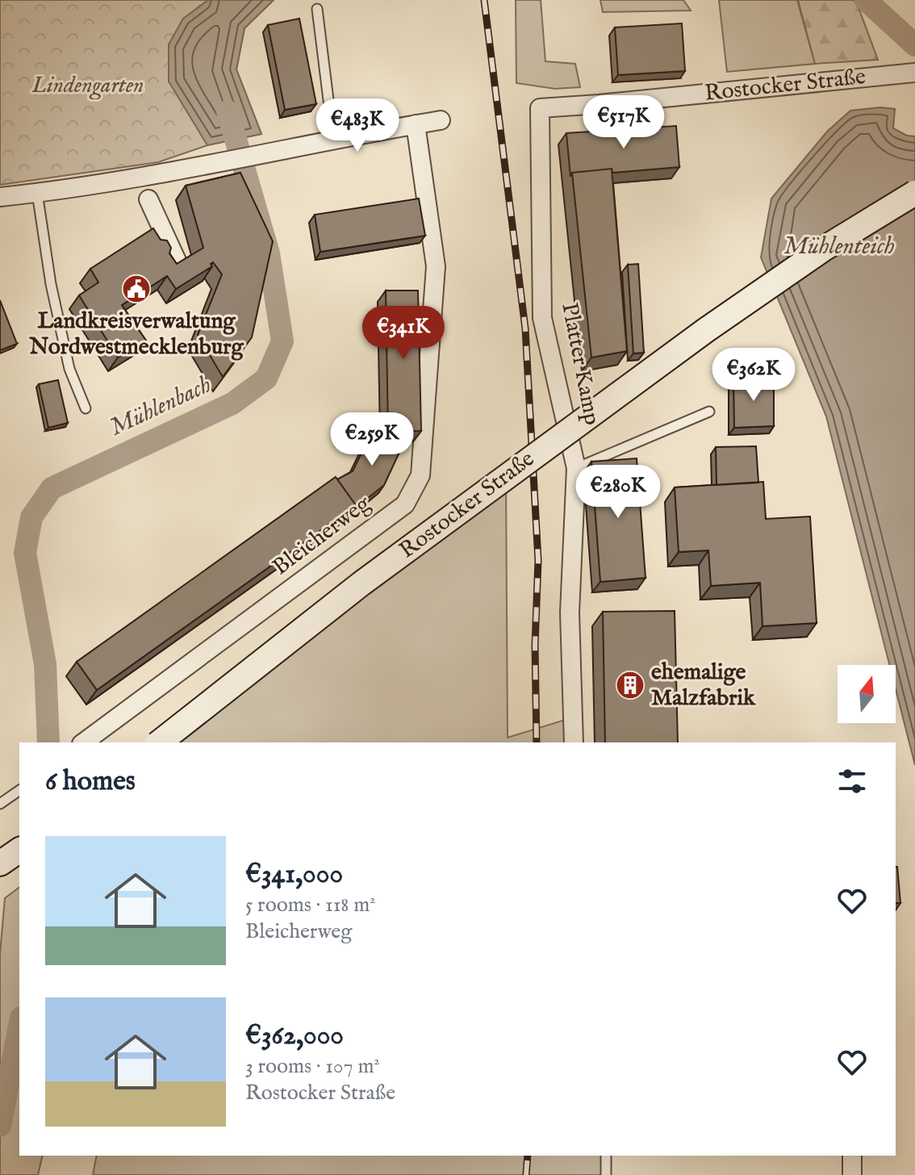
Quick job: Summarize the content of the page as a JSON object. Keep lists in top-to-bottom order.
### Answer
{
  "streets": {
    "main road": ["Rostocker Straße"],
    "street": ["Platter Kamp", "Bleicherweg"]
  },
  "crossings": [
    ["Rostocker Straße", "Platter Kamp"]
  ],
  "water": ["Mühlenteich", "Mühlenbach"],
  "parks": ["Lindengarten"],
  "places": {
    "public building": ["Landkreisverwaltung Nordwestmecklenburg"],
    "building": ["ehemalige Malzfabrik"]
  },
  "north": "top",
  "page": {
    "price": [
      "€517K",
      "€483K",
      "€341K",
      "€362K",
      "€259K",
      "€280K"
    ],
    "heading": "6 homes",
    "list": [
      {
        "name": "€341,000",
        "note": "5 rooms · 118 m² · Bleicherweg"
      },
      {
        "name": "€362,000",
        "note": "3 rooms · 107 m² · Rostocker Straße"
      }
    ]
  }
}
